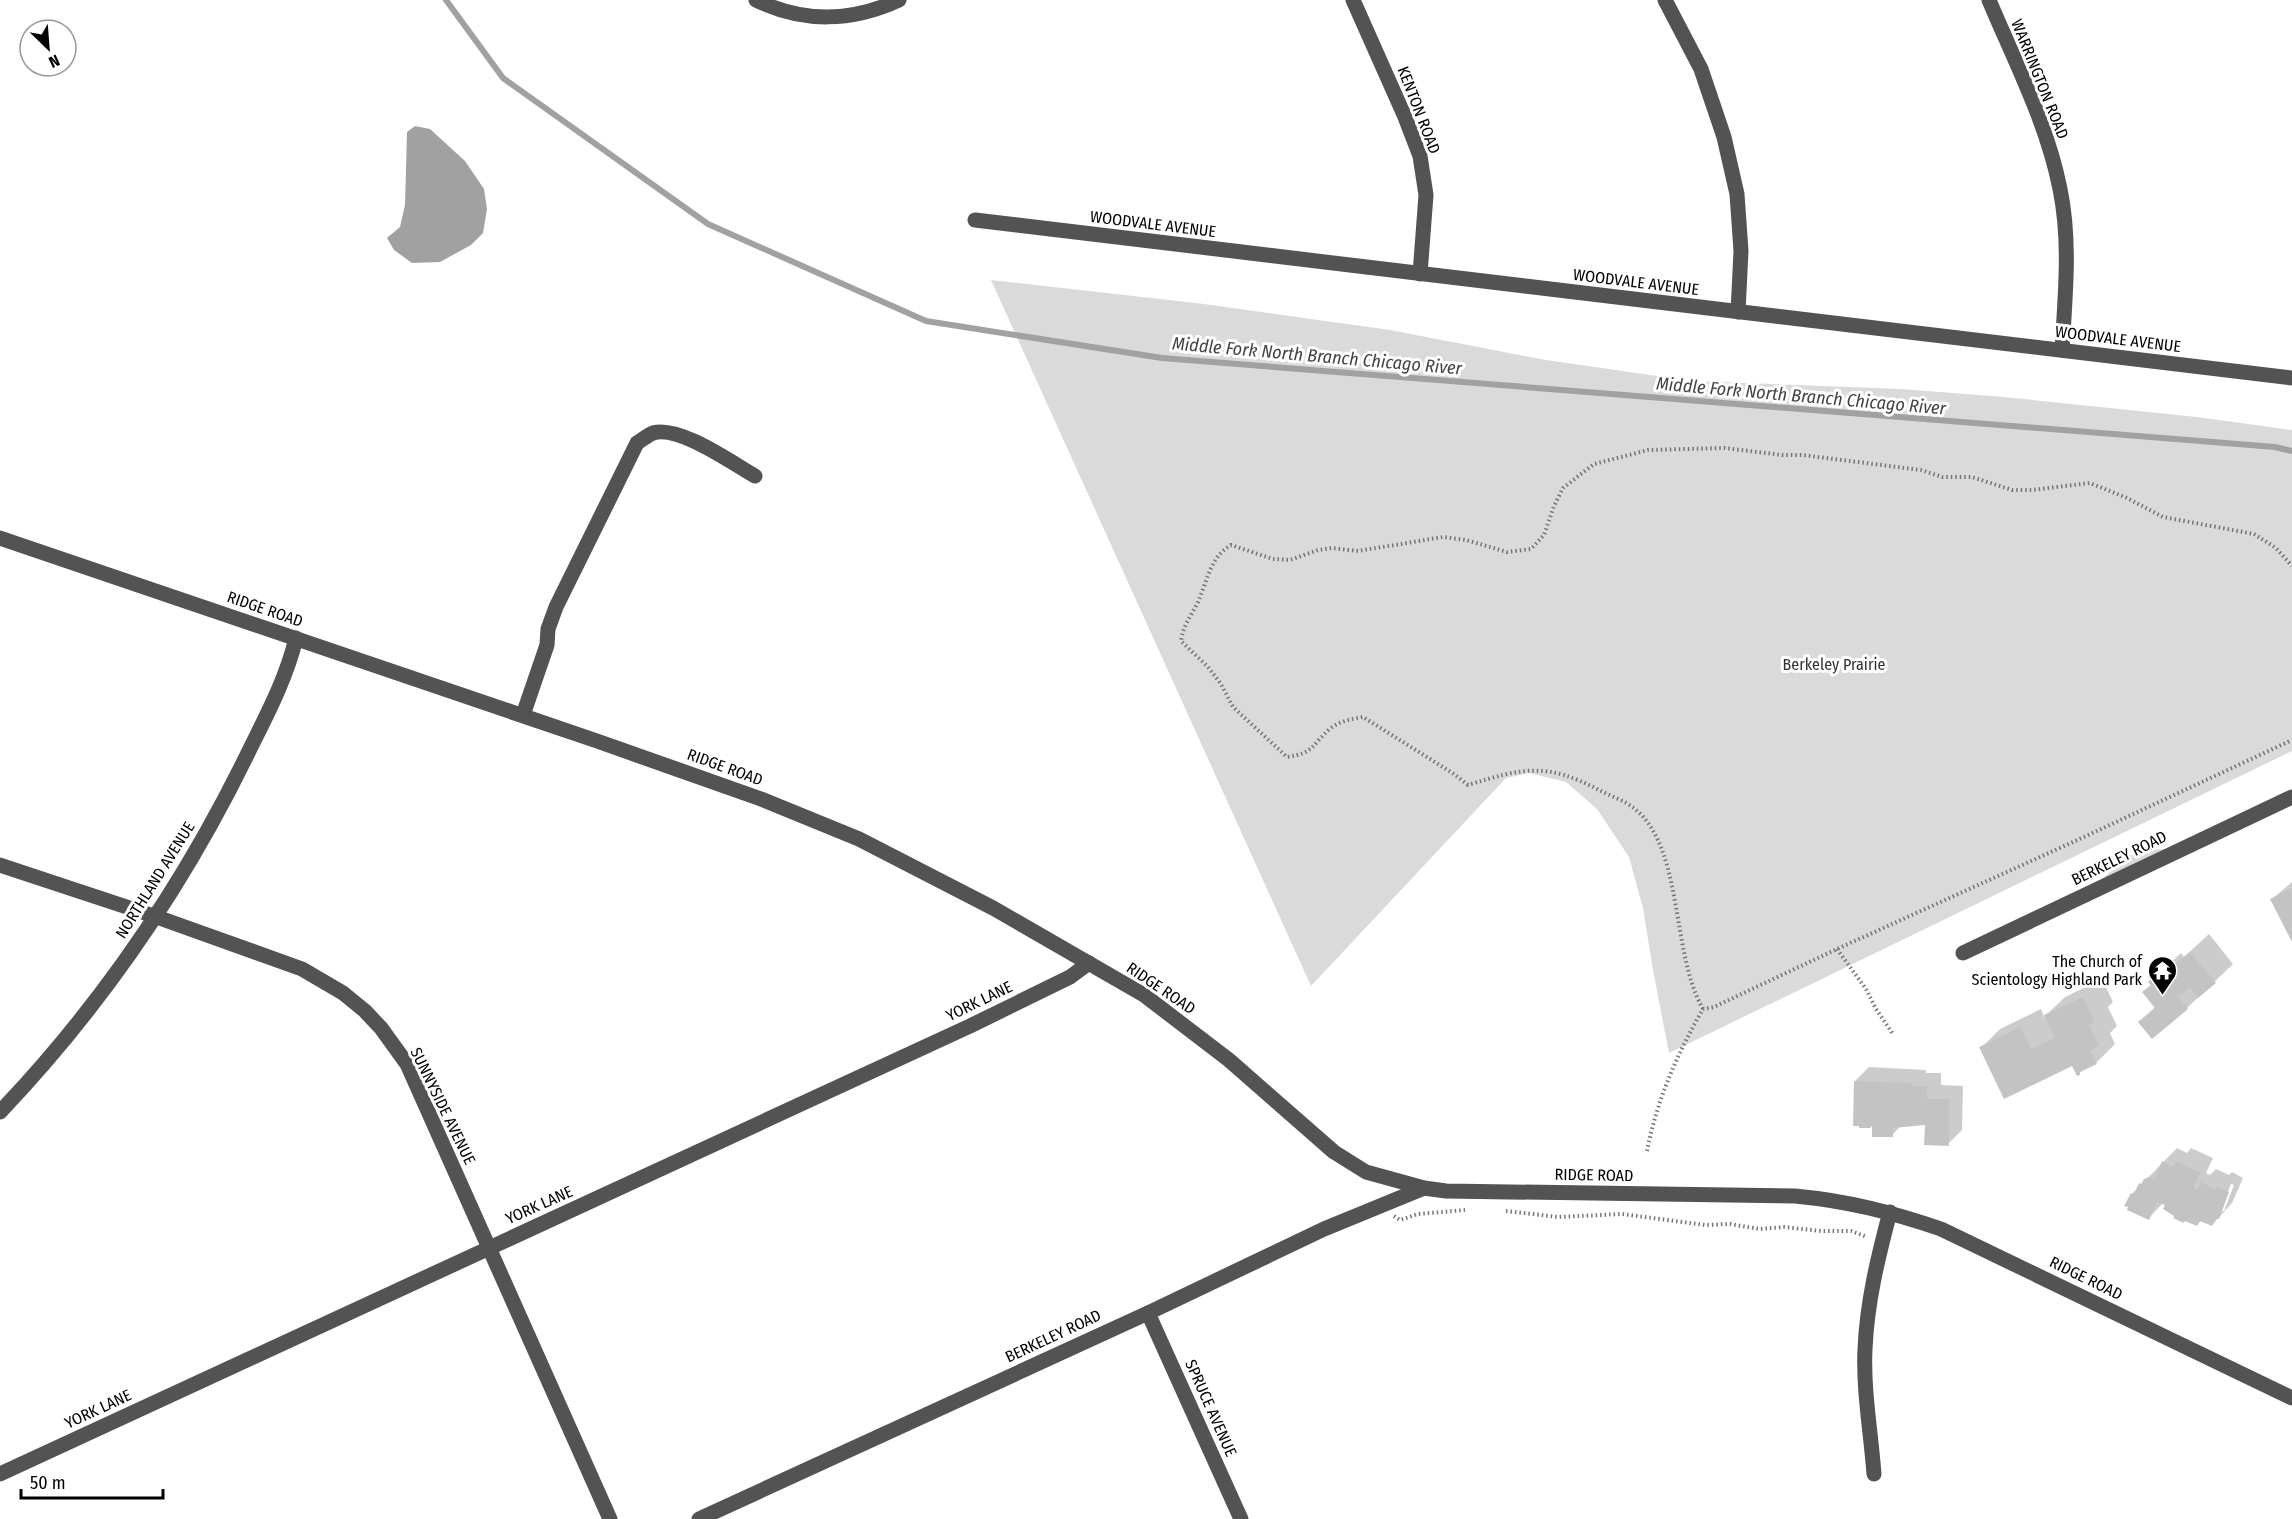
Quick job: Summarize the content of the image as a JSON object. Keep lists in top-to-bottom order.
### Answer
{
  "streets": {
    "street": [
      "WARRINGTON ROAD",
      "KENTON ROAD",
      "WOODVALE AVENUE",
      "RIDGE ROAD",
      "BERKELEY ROAD",
      "NORTHLAND AVENUE",
      "YORK LANE",
      "SUNNYSIDE AVENUE",
      "SPRUCE AVENUE"
    ]
  },
  "crossings": [
    ["WARRINGTON ROAD", "WOODVALE AVENUE"],
    ["KENTON ROAD", "WOODVALE AVENUE"],
    ["RIDGE ROAD", "BERKELEY ROAD"],
    ["RIDGE ROAD", "NORTHLAND AVENUE"],
    ["RIDGE ROAD", "YORK LANE"],
    ["BERKELEY ROAD", "SPRUCE AVENUE"],
    ["NORTHLAND AVENUE", "SUNNYSIDE AVENUE"],
    ["YORK LANE", "SUNNYSIDE AVENUE"]
  ],
  "water": ["Middle Fork North Branch Chicago River"],
  "parks": ["Berkeley Prairie"],
  "places": {
    "temple": ["The Church of Scientology Highland Park"]
  },
  "scale_bar": "50 m",
  "north": "bottom right"
}
